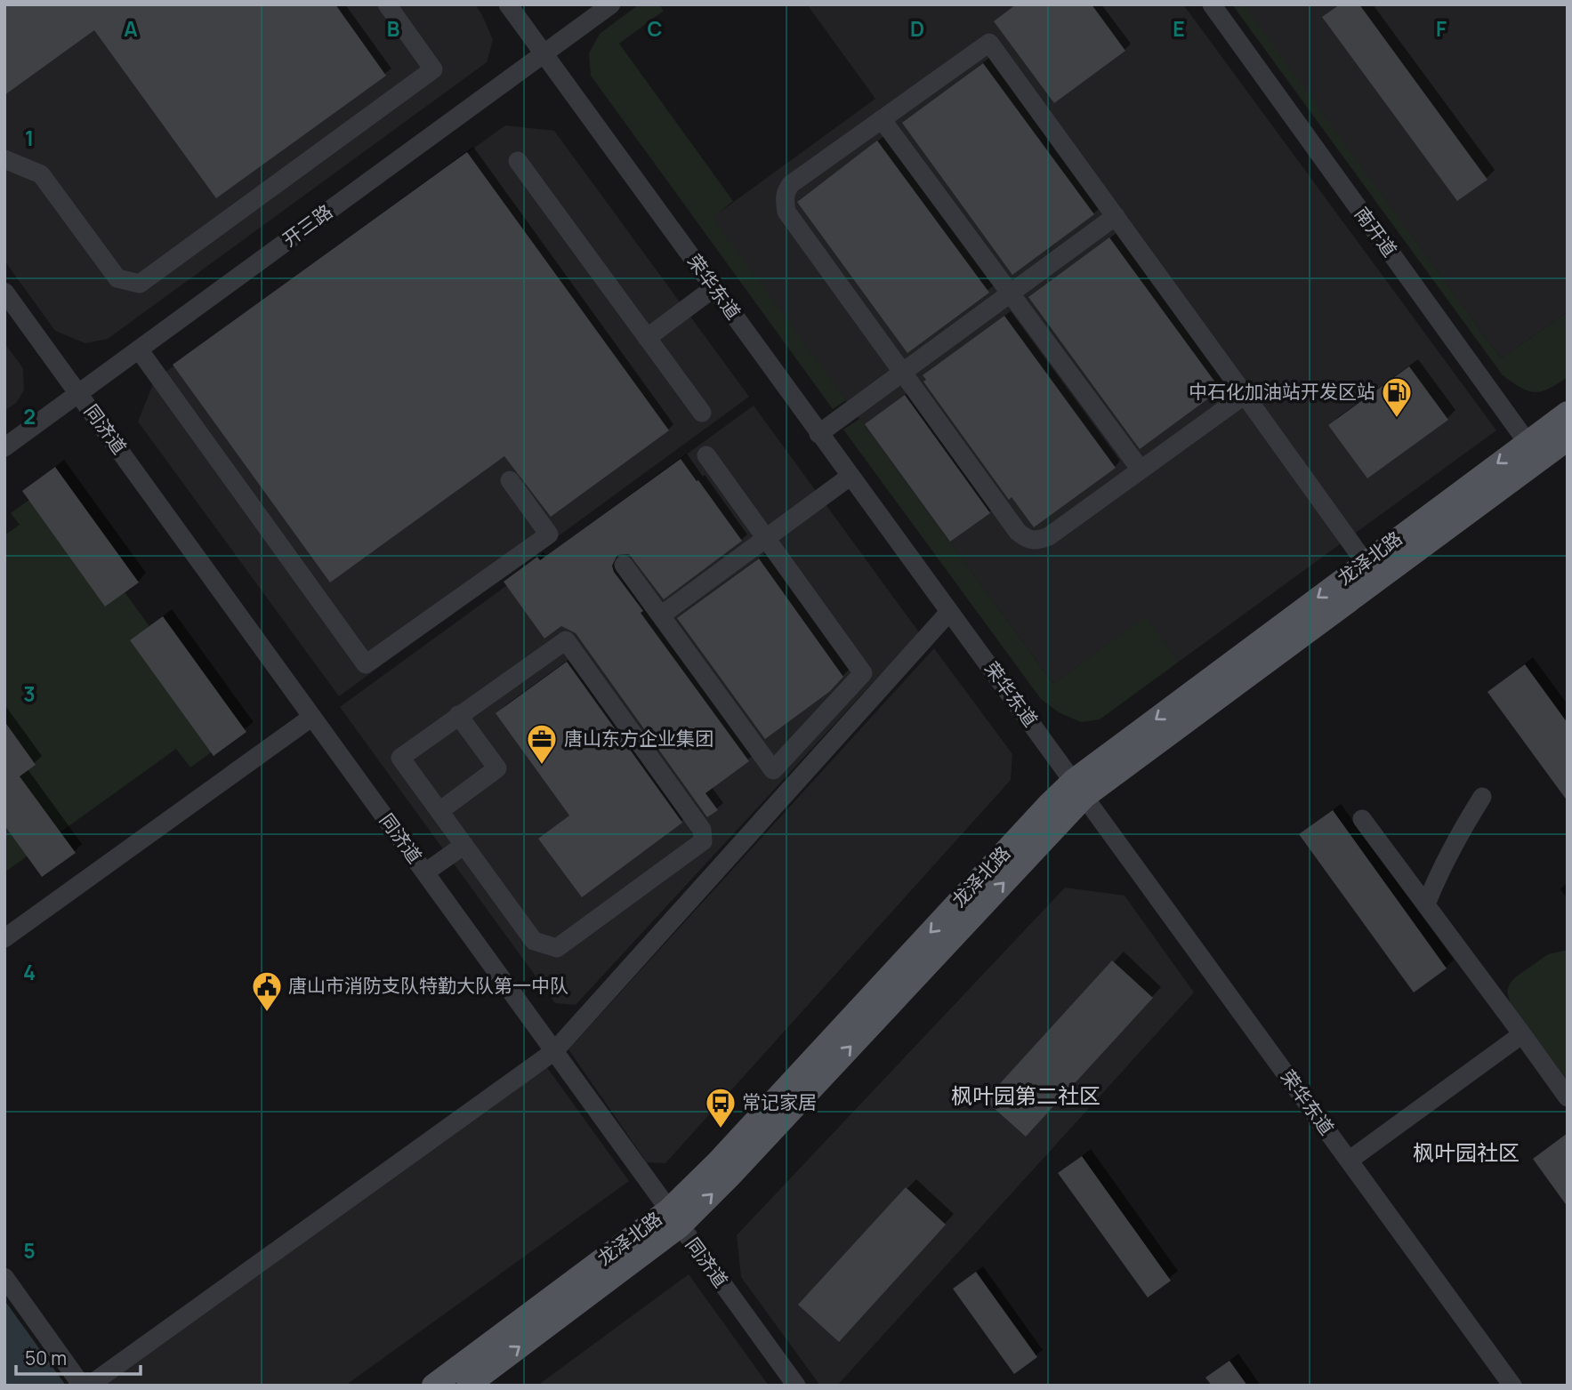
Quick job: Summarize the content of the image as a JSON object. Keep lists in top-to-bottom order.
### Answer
{
  "streets": {
    "main road": ["龙泽北路"],
    "street": [
      "开三路",
      "南开道",
      "荣华东道",
      "同济道"
    ]
  },
  "crossings": [
    ["开三路", "荣华东道"],
    ["开三路", "同济道"],
    ["南开道", "龙泽北路"],
    ["荣华东道", "龙泽北路"],
    ["同济道", "龙泽北路"]
  ],
  "districts": ["枫叶园第二社区", "枫叶园社区"],
  "places": {
    "fuel station": ["中石化加油站开发区站"],
    "office": ["唐山东方企业集团"],
    "public building": ["唐山市消防支队特勤大队第一中队"],
    "bus stop": ["常记家居"]
  },
  "scale_bar": "50 m",
  "grid": {
    "columns": [
      "A",
      "B",
      "C",
      "D",
      "E",
      "F"
    ],
    "rows": [
      "1",
      "2",
      "3",
      "4",
      "5"
    ]
  }
}
